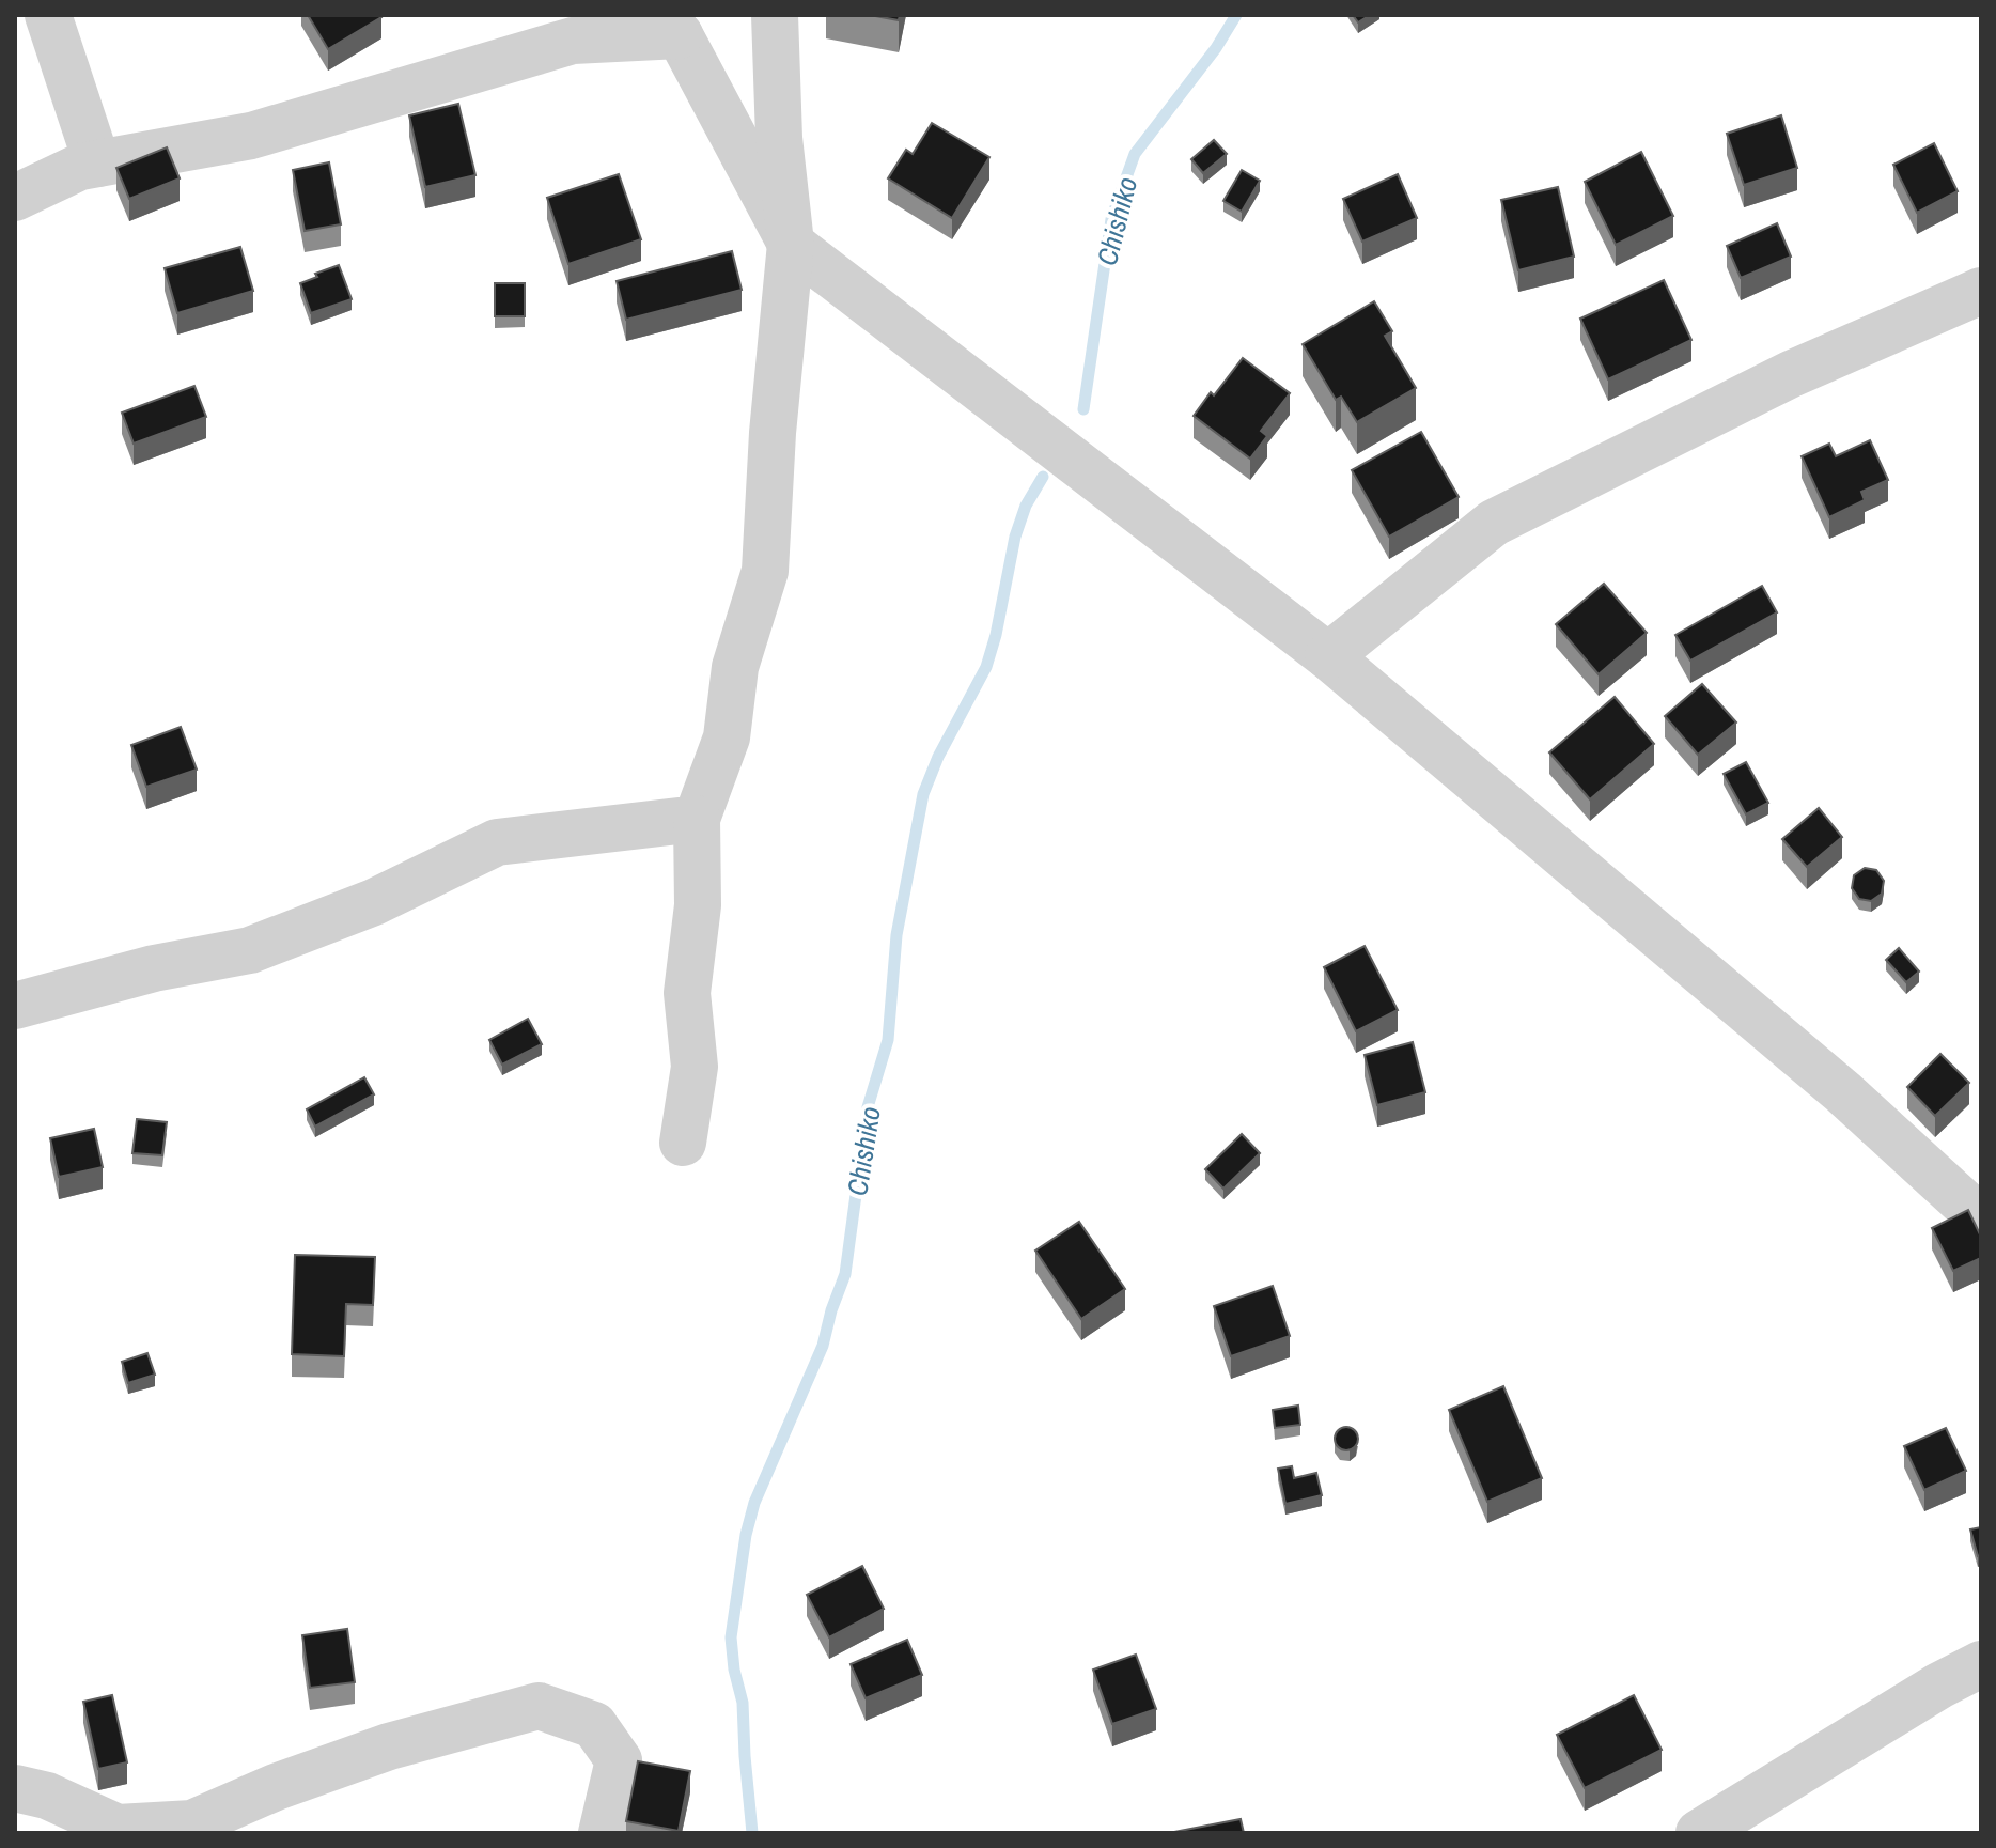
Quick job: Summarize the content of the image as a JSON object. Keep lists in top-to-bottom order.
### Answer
{
  "water": ["Chishiko"]
}
